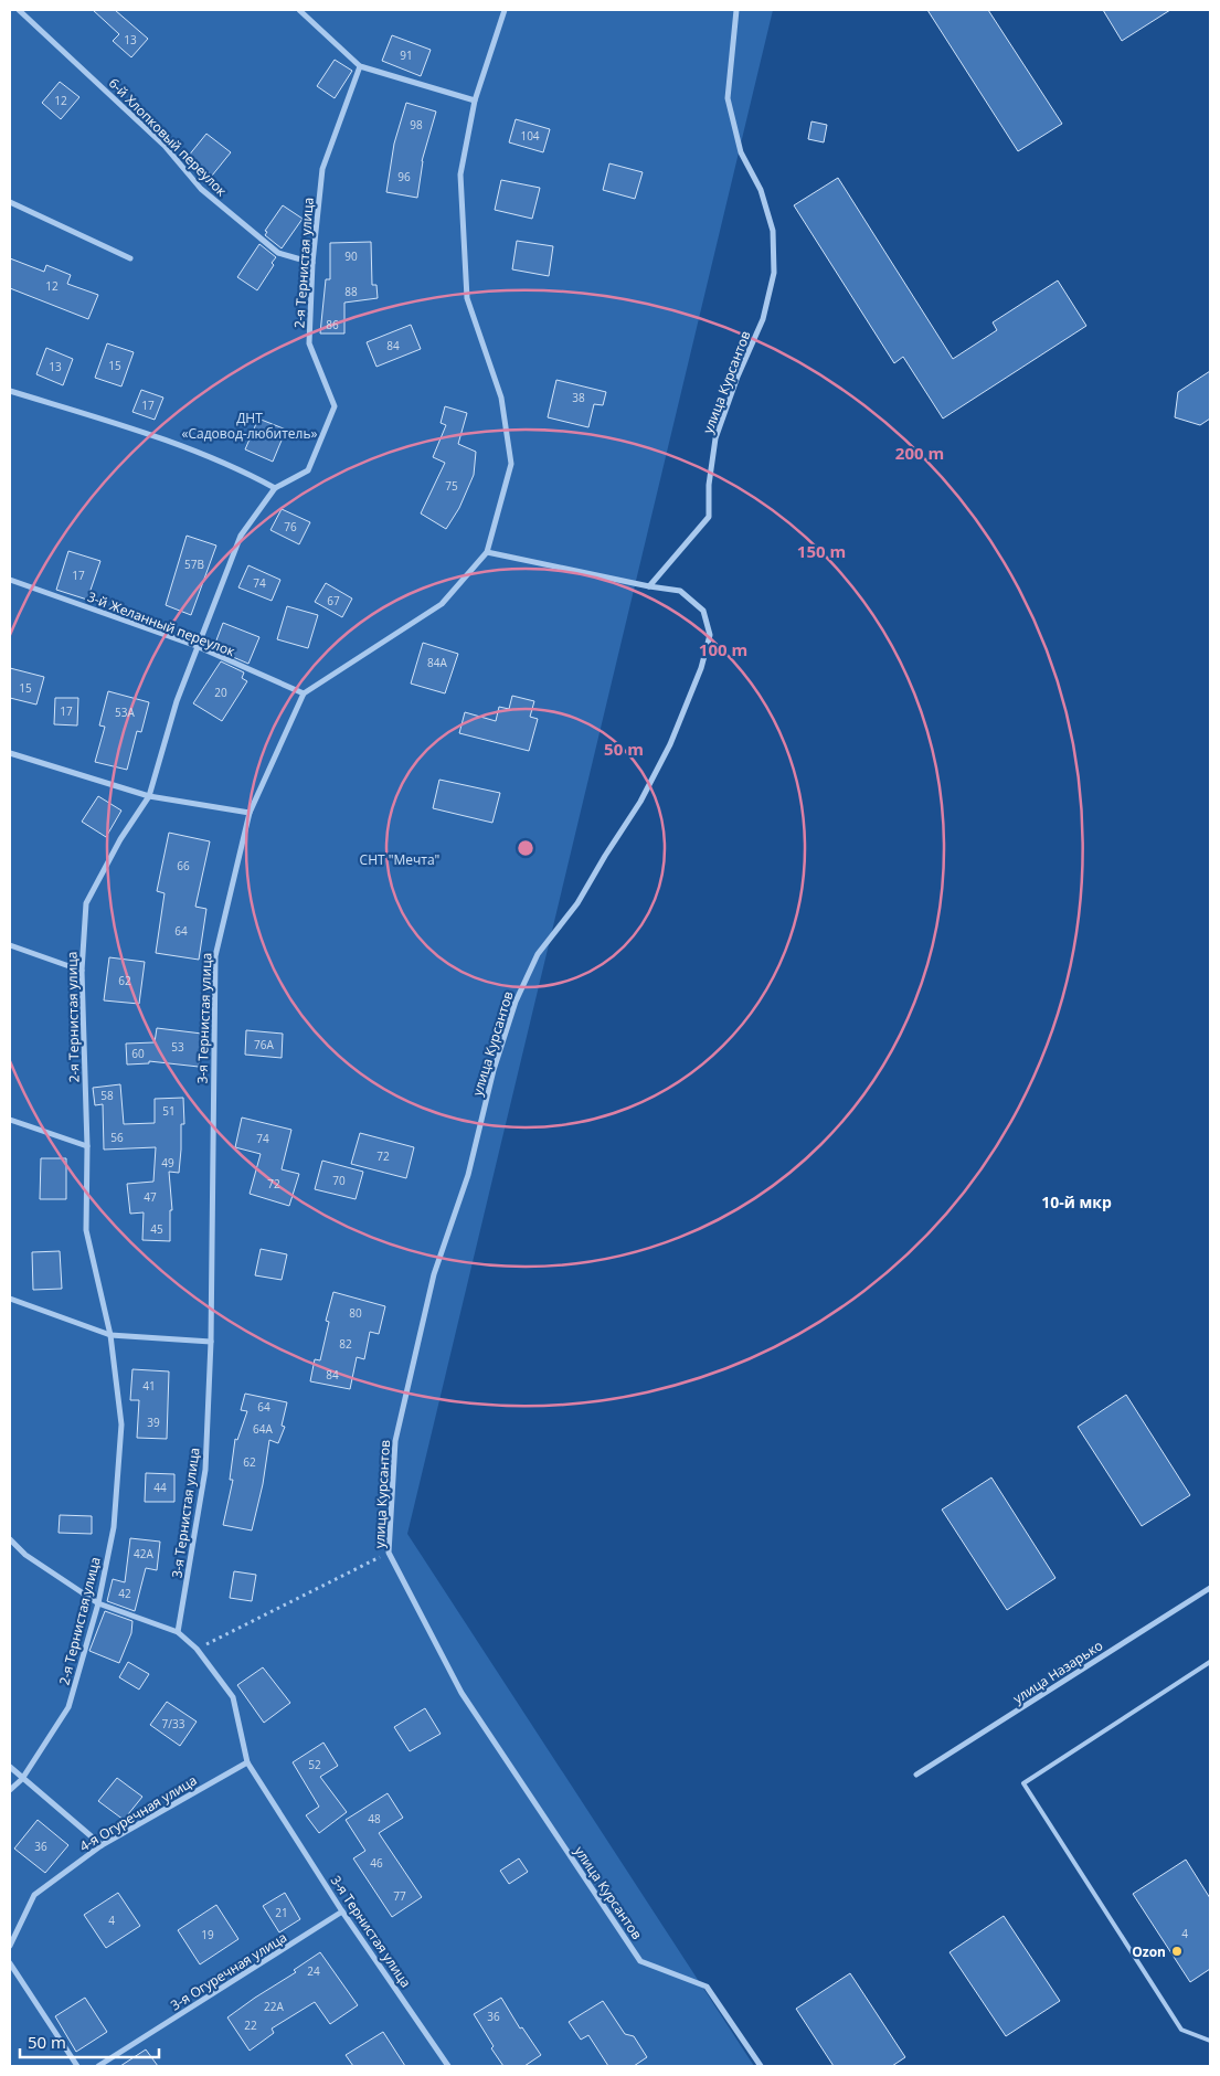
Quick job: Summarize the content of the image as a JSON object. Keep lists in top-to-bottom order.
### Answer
{
  "streets": {
    "street": [
      "6-й Хлопковый переулок",
      "2-я Тернистая улица",
      "улица Курсантов",
      "3-й Желанный переулок",
      "3-я Тернистая улица",
      "улица Назарько",
      "4-я Огуречная улица",
      "3-я Огуречная улица"
    ]
  },
  "crossings": [
    ["6-й Хлопковый переулок", "2-я Тернистая улица"],
    ["2-я Тернистая улица", "3-й Желанный переулок"],
    ["3-й Желанный переулок", "3-я Тернистая улица"],
    ["3-я Тернистая улица", "4-я Огуречная улица"],
    ["3-я Тернистая улица", "3-я Огуречная улица"]
  ],
  "districts": ["10-й мкр"],
  "parks": ["ДНТ «Садовод-любитель»", "СНТ \"Мечта\""],
  "places": ["Ozon"],
  "house_numbers": [
    "13",
    "91",
    "12",
    "98",
    "104",
    "96",
    "90",
    "12",
    "88",
    "86",
    "84",
    "15",
    "13",
    "38",
    "17",
    "75",
    "76",
    "57В",
    "17",
    "74",
    "67",
    "84А",
    "15",
    "20",
    "17",
    "53А",
    "66",
    "64",
    "62",
    "76А",
    "53",
    "60",
    "58",
    "51",
    "56",
    "74",
    "72",
    "49",
    "70",
    "72",
    "47",
    "45",
    "80",
    "82",
    "84",
    "41",
    "64",
    "39",
    "64А",
    "62",
    "44",
    "42А",
    "42",
    "7/33",
    "52",
    "48",
    "36",
    "46",
    "77",
    "21",
    "4",
    "4",
    "19",
    "24",
    "22А",
    "36",
    "22"
  ],
  "scale_bar": "50 m",
  "rings": [
    "200 m",
    "150 m",
    "100 m",
    "50 m"
  ]
}
